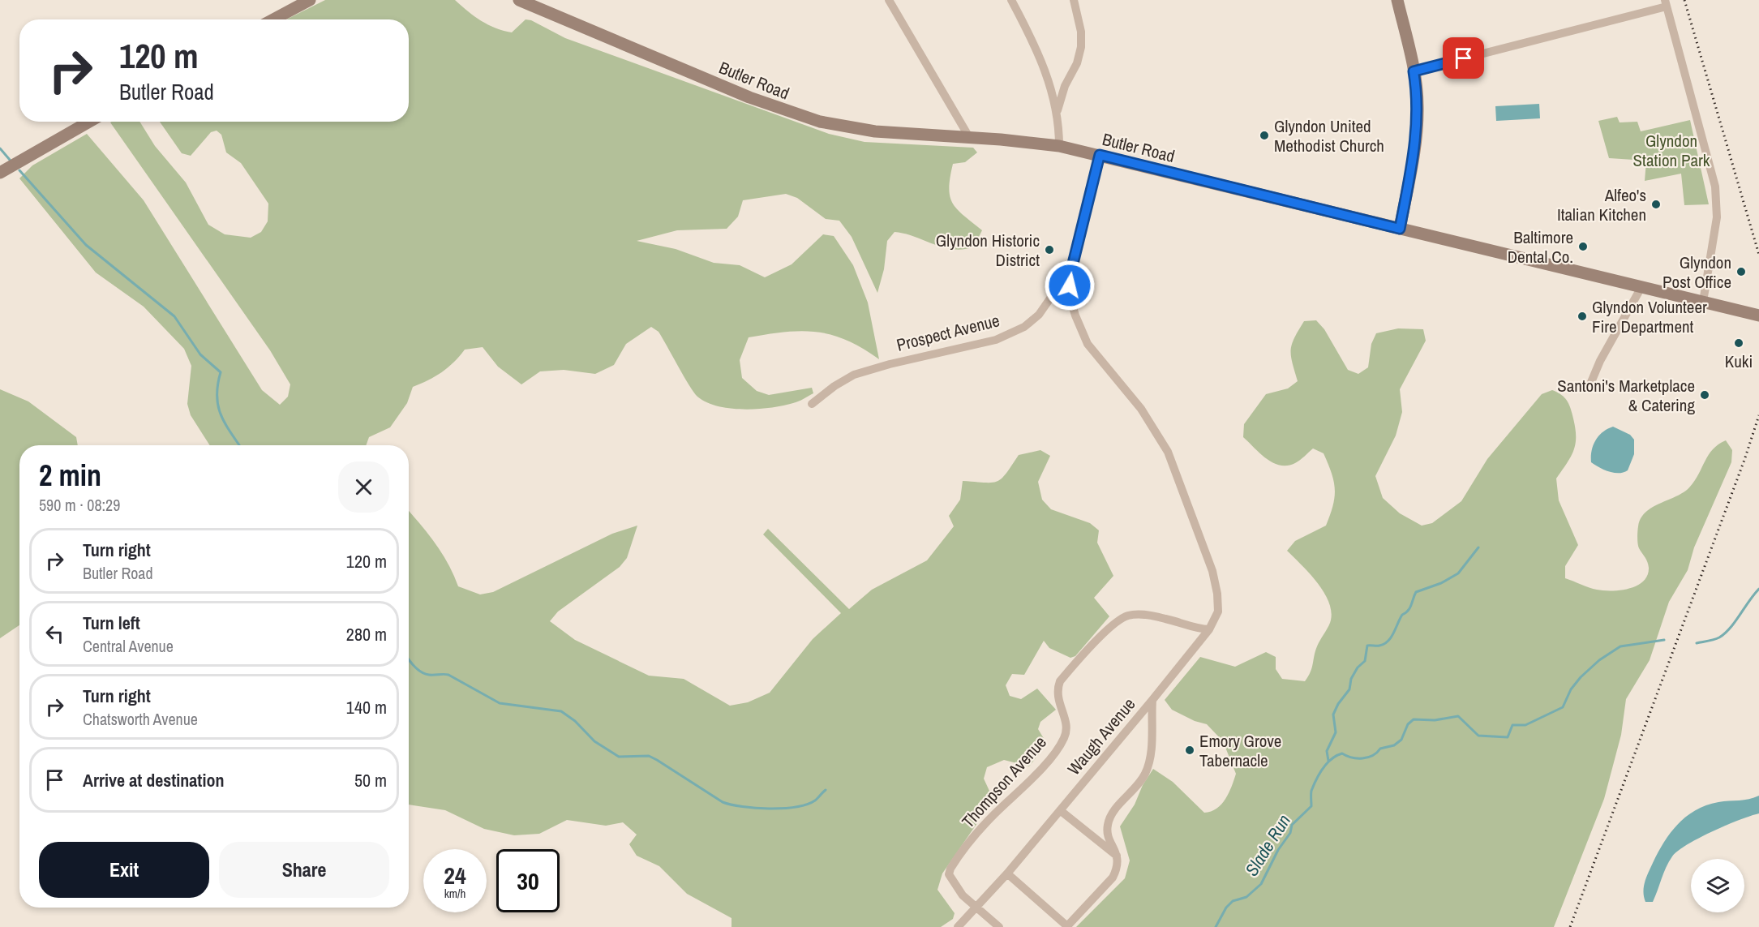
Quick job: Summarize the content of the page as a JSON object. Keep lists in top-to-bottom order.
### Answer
{
  "streets": {
    "main road": ["Butler Road"],
    "street": ["Prospect Avenue", "Waugh Avenue", "Thompson Avenue"]
  },
  "crossings": [
    ["Prospect Avenue", "Waugh Avenue"],
    ["Waugh Avenue", "Thompson Avenue"]
  ],
  "water": ["Slade Run"],
  "parks": ["Glyndon Station Park"],
  "places": [
    "Glyndon United Methodist Church",
    "Alfeo's Italian Kitchen",
    "Baltimore Dental Co.",
    "Glyndon Historic District",
    "Glyndon Post Office",
    "Glyndon Volunteer Fire Department",
    "Kuki",
    "Santoni's Marketplace & Catering",
    "Emory Grove Tabernacle"
  ],
  "page": {
    "turn": ["120 m", "Butler Road"],
    "heading": ["2 min", "590 m · 08:29"],
    "list": [
      {
        "name": "Turn right",
        "note": "Butler Road",
        "value": "120 m"
      },
      {
        "name": "Turn left",
        "note": "Central Avenue",
        "value": "280 m"
      },
      {
        "name": "Turn right",
        "note": "Chatsworth Avenue",
        "value": "140 m"
      },
      {
        "name": "Arrive at destination",
        "value": "50 m"
      }
    ],
    "buttons": ["Exit", "Share"],
    "speed": "24 km/h",
    "limit": "30"
  }
}
